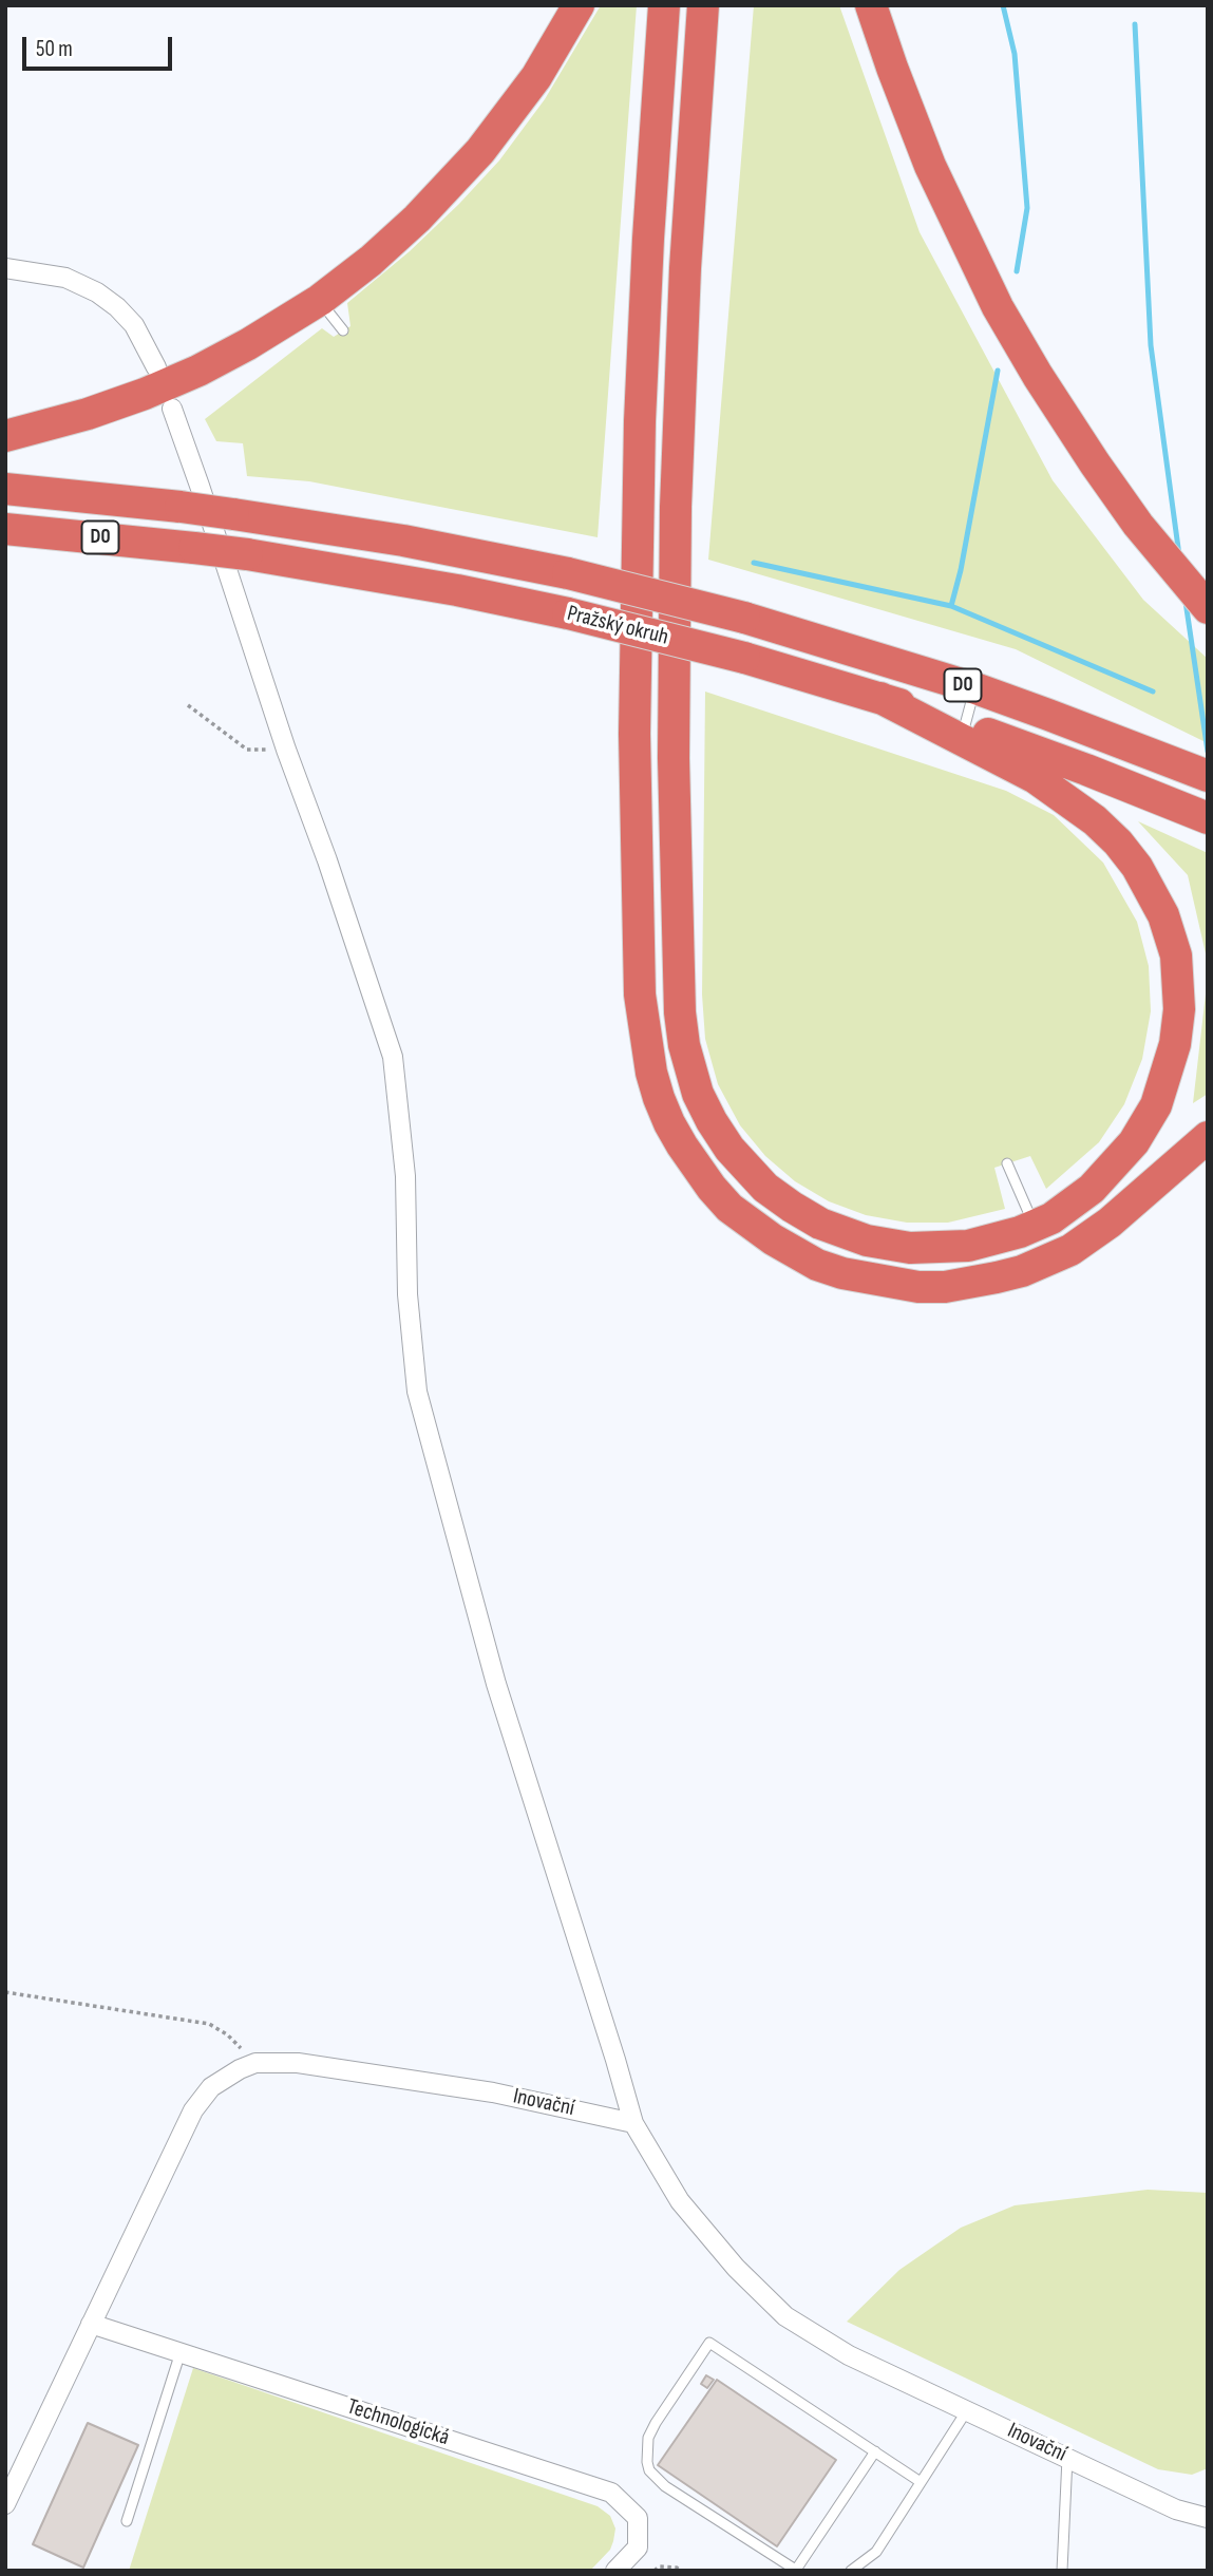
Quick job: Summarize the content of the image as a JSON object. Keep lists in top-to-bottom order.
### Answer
{
  "streets": {
    "highway": ["D0", "Pražský okruh"],
    "street": ["Inovační", "Technologická"]
  },
  "crossings": [
    ["Inovační", "Technologická"]
  ],
  "scale_bar": "50 m"
}
